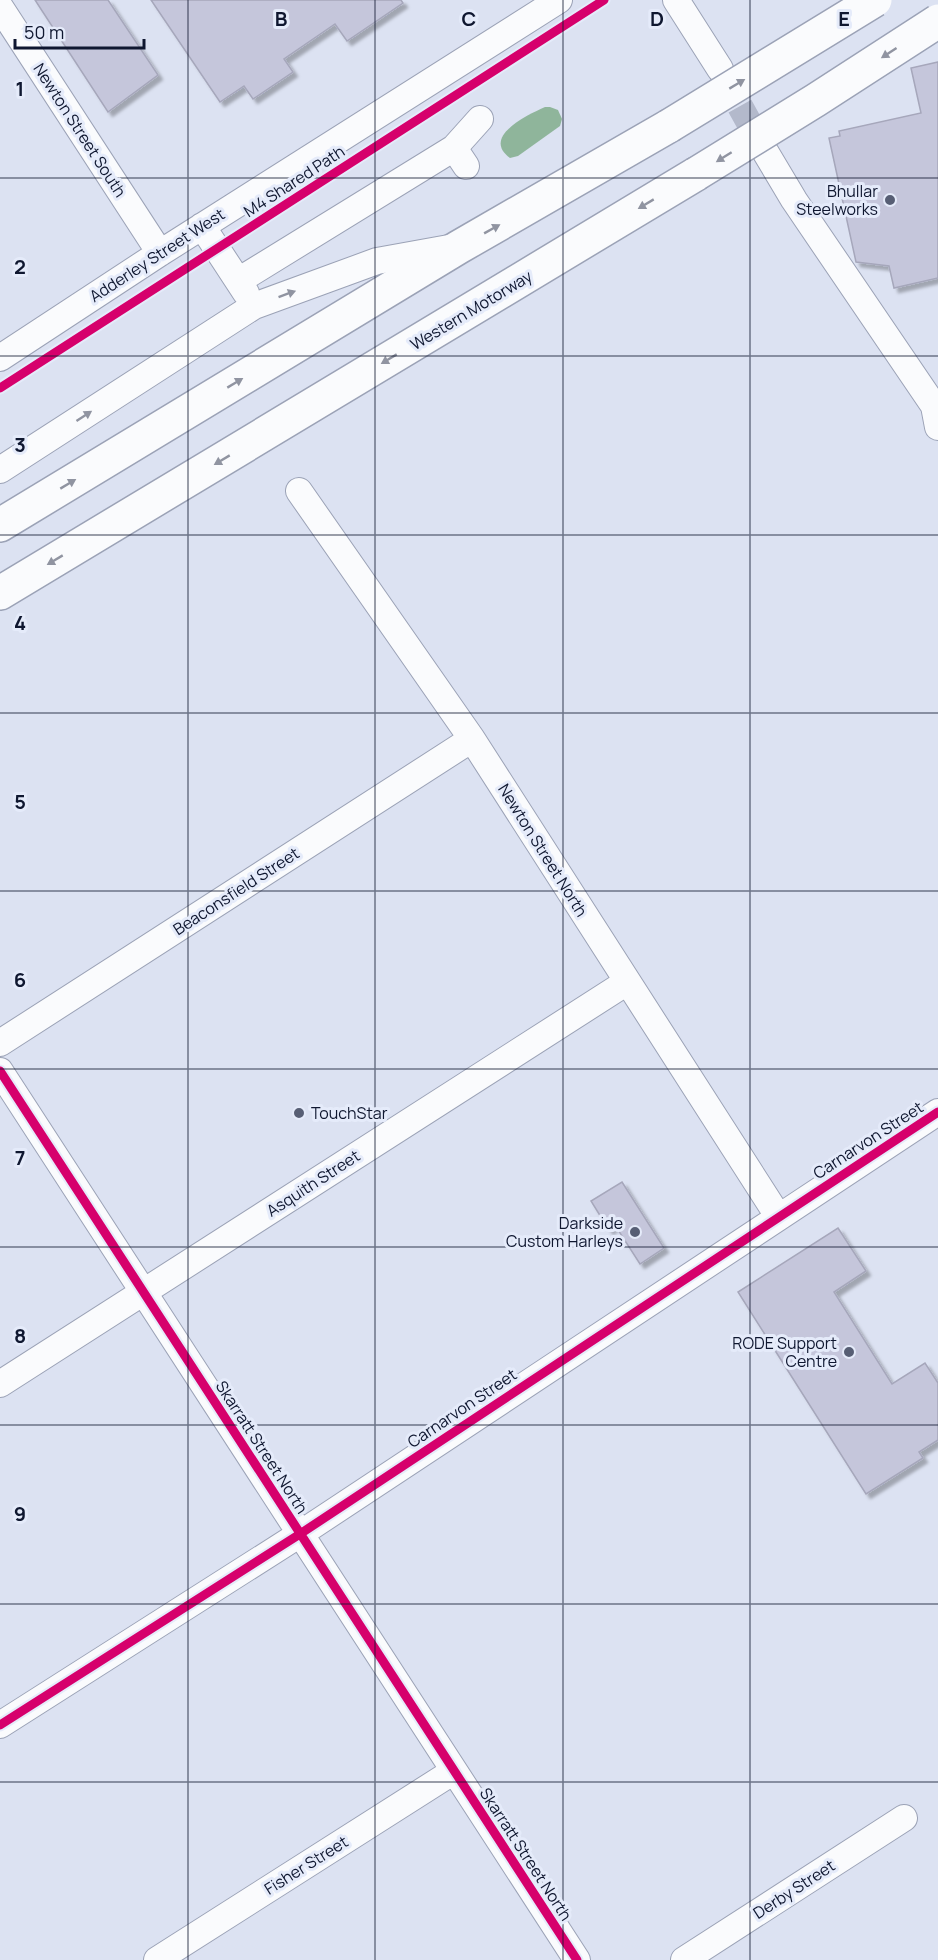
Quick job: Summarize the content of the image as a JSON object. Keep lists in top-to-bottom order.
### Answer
{
  "streets": {
    "highway": ["Western Motorway"],
    "street": [
      "Newton Street South",
      "Adderley Street West",
      "Newton Street North",
      "Beaconsfield Street",
      "Carnarvon Street",
      "Asquith Street",
      "Skarratt Street North",
      "Fisher Street",
      "Derby Street"
    ],
    "cycle path": ["M4 Shared Path"]
  },
  "crossings": [
    ["Newton Street South", "Adderley Street West"],
    ["Newton Street North", "Beaconsfield Street"],
    ["Newton Street North", "Carnarvon Street"],
    ["Newton Street North", "Asquith Street"],
    ["Carnarvon Street", "Skarratt Street North"],
    ["Asquith Street", "Skarratt Street North"],
    ["Skarratt Street North", "Fisher Street"]
  ],
  "places": [
    "Bhullar Steelworks",
    "TouchStar",
    "Darkside Custom Harleys",
    "RODE Support Centre"
  ],
  "scale_bar": "50 m",
  "grid": {
    "columns": [
      "B",
      "C",
      "D",
      "E"
    ],
    "rows": [
      "1",
      "2",
      "3",
      "4",
      "5",
      "6",
      "7",
      "8",
      "9"
    ]
  }
}
